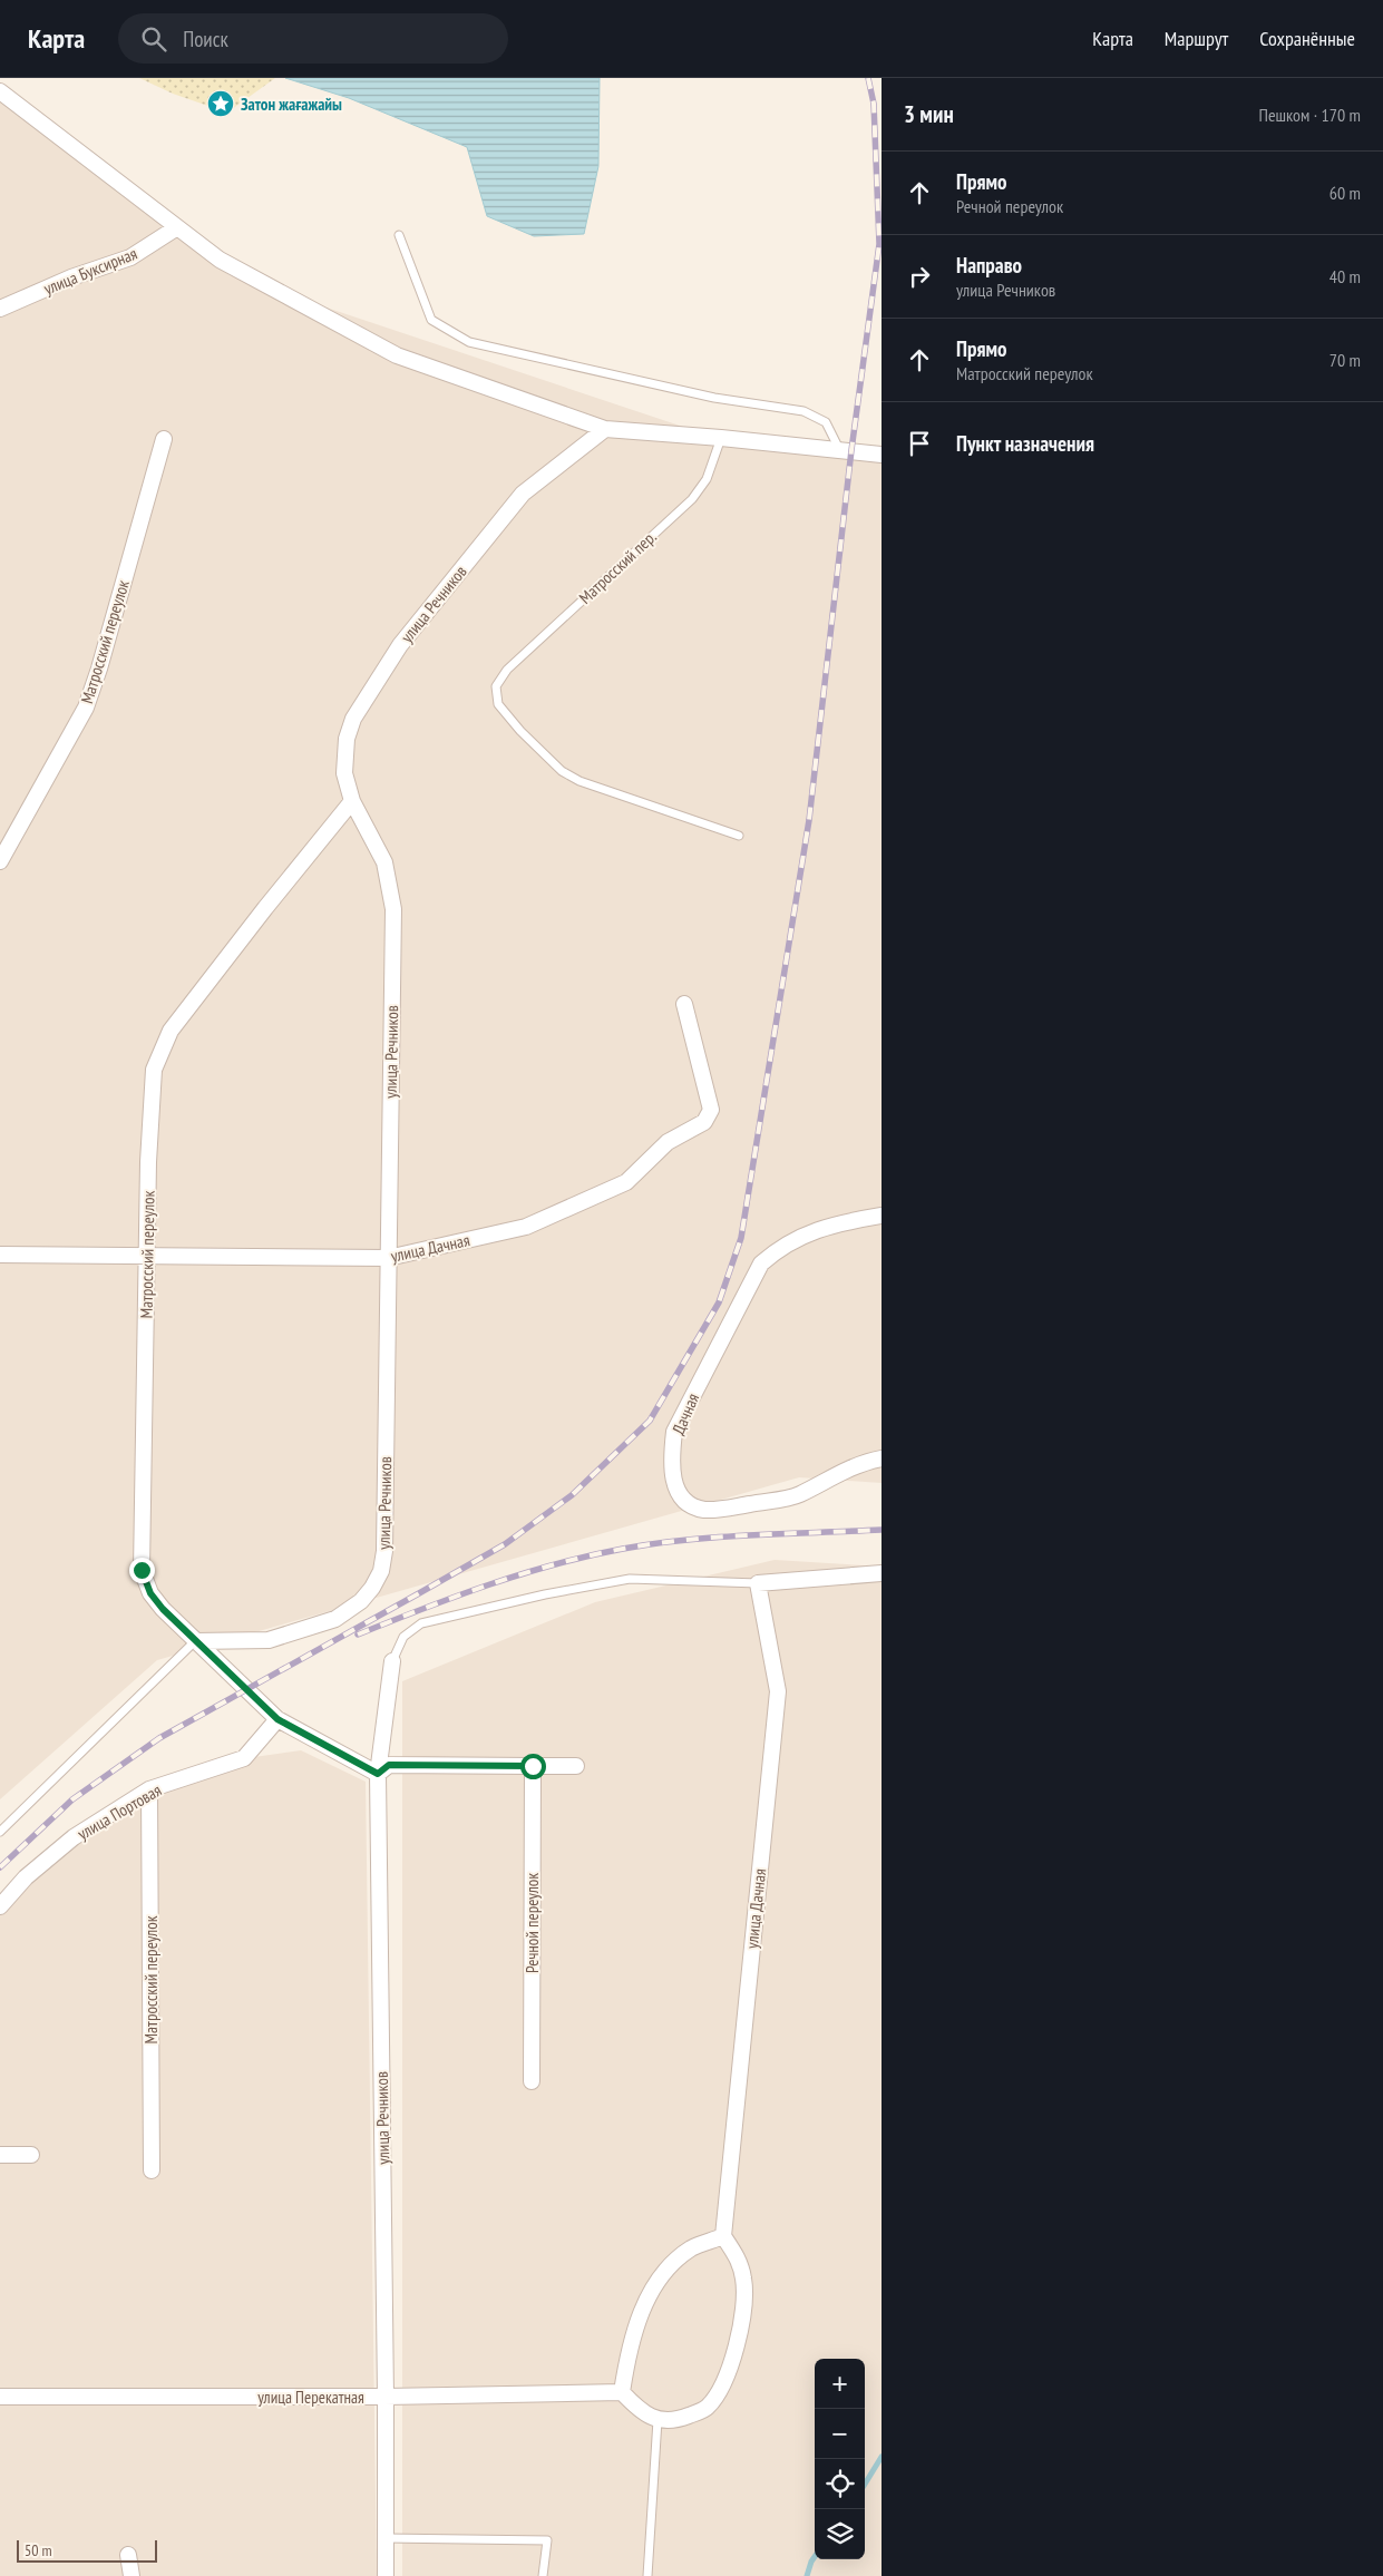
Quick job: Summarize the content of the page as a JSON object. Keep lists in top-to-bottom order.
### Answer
{
  "streets": {
    "street": [
      "улица Буксирная",
      "улица Речников",
      "Матросский переулок",
      "улица Дачная",
      "Дачная",
      "улица Портовая",
      "Речной переулок",
      "улица Перекатная"
    ],
    "lane": ["Матросский пер."]
  },
  "crossings": [
    ["улица Речников", "Матросский переулок"],
    ["улица Речников", "улица Дачная"],
    ["улица Речников", "улица Перекатная"],
    ["Матросский переулок", "улица Дачная"],
    ["Матросский переулок", "улица Портовая"]
  ],
  "places": {
    "place": ["Затон жағажайы"]
  },
  "scale_bar": "50 m",
  "page": {
    "header": "Карта",
    "search": "Поиск",
    "nav": ["Карта", "Маршрут", "Сохранённые"],
    "heading": ["3 мин", "Пешком · 170 m"],
    "list": [
      ["Прямо", "Речной переулок", "60 m"],
      ["Направо", "улица Речников", "40 m"],
      ["Прямо", "Матросский переулок", "70 m"],
      "Пункт назначения"
    ],
    "map_buttons": ["+", "−"],
    "scale": "50 m"
  }
}
